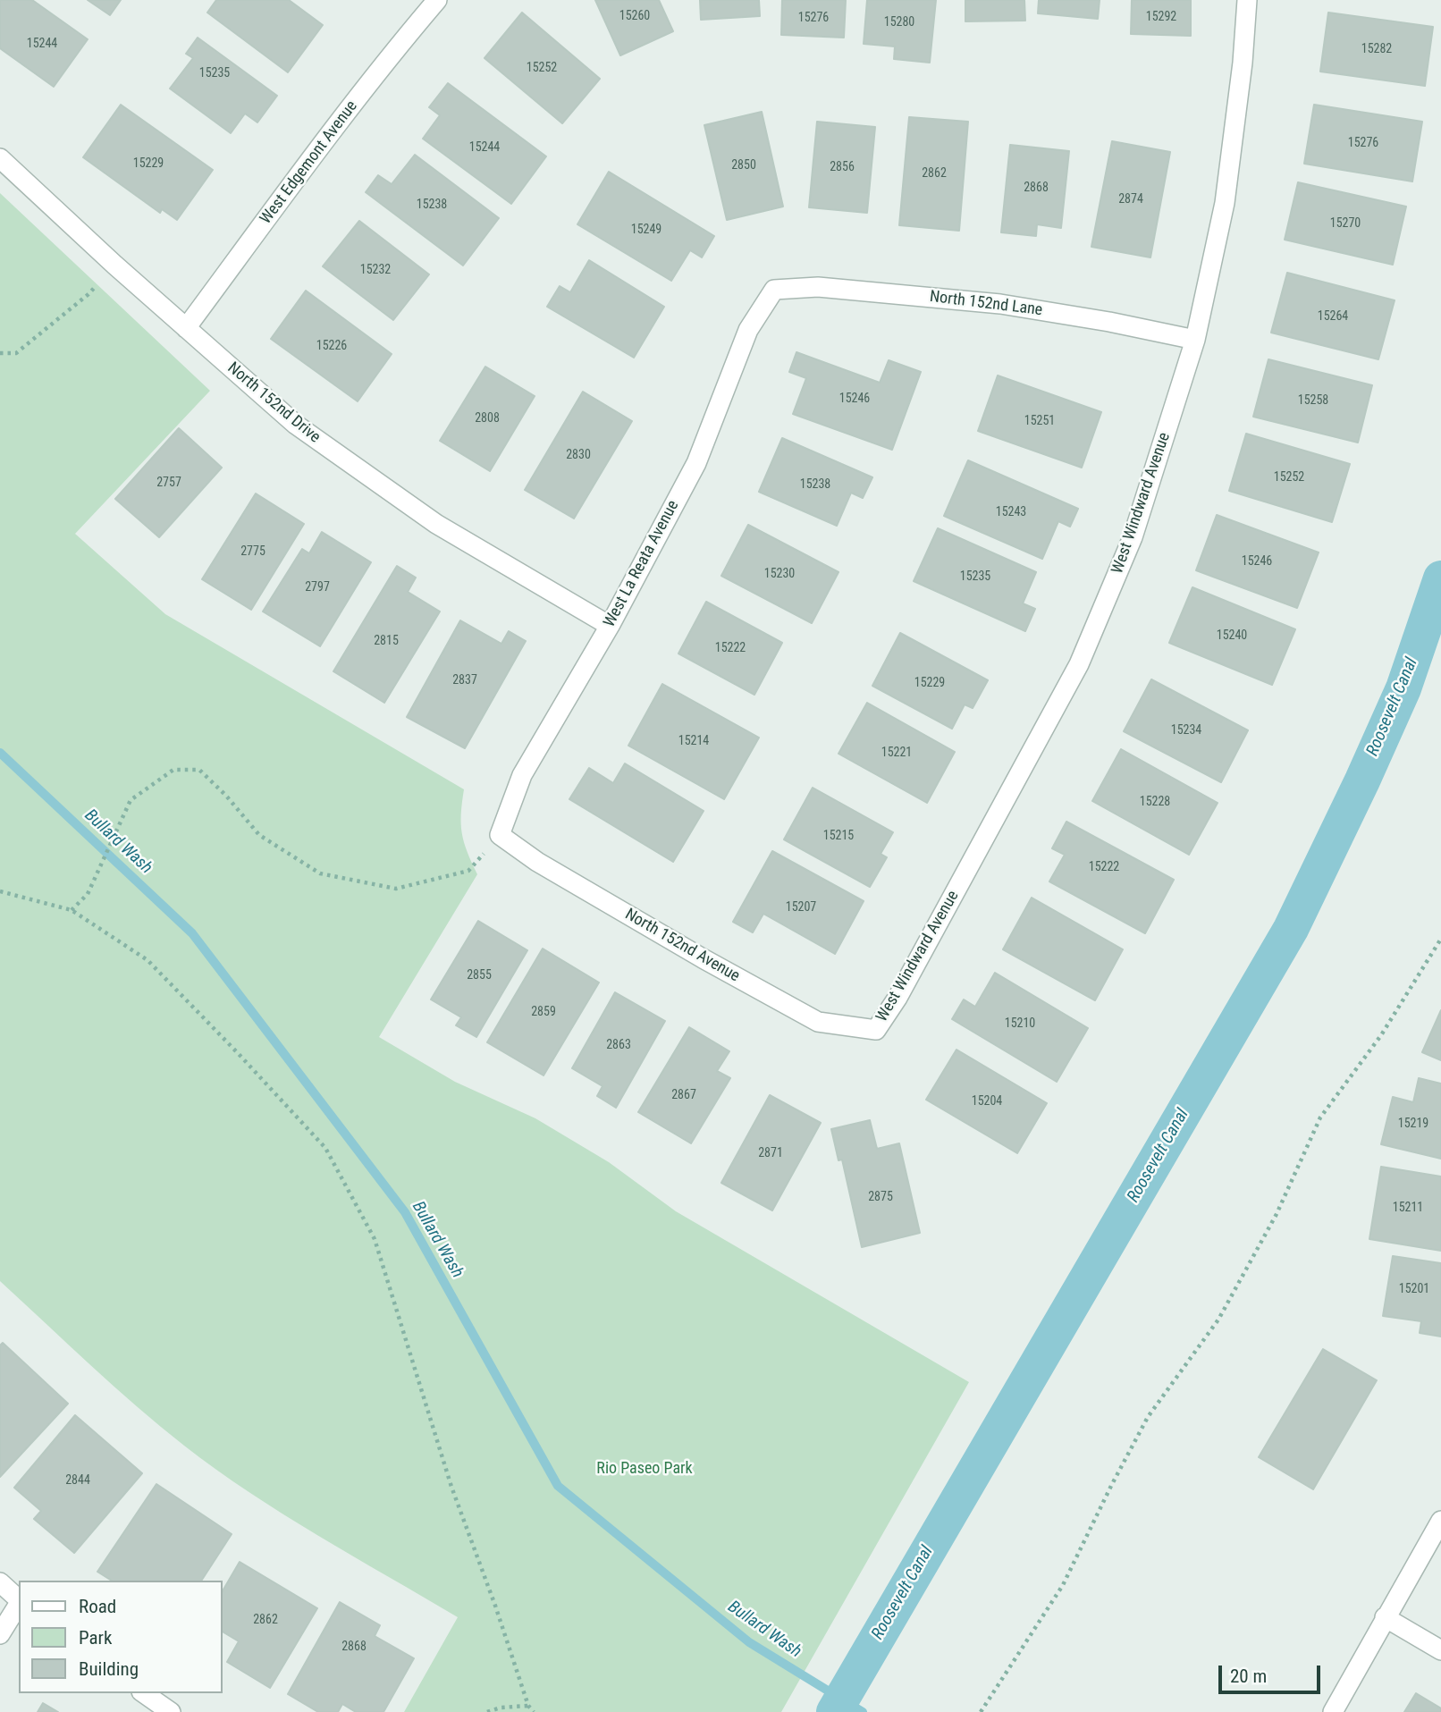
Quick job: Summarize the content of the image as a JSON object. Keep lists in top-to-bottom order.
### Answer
{
  "streets": {
    "street": [
      "West Edgemont Avenue",
      "North 152nd Lane",
      "North 152nd Drive",
      "West Windward Avenue",
      "West La Reata Avenue",
      "North 152nd Avenue"
    ]
  },
  "crossings": [
    ["West Edgemont Avenue", "North 152nd Drive"],
    ["North 152nd Lane", "West Windward Avenue"],
    ["North 152nd Lane", "West La Reata Avenue"],
    ["North 152nd Drive", "West La Reata Avenue"],
    ["West Windward Avenue", "North 152nd Avenue"],
    ["West La Reata Avenue", "North 152nd Avenue"]
  ],
  "water": ["Roosevelt Canal", "Bullard Wash"],
  "parks": ["Rio Paseo Park"],
  "house_numbers": [
    "15260",
    "15292",
    "15276",
    "15280",
    "15244",
    "15282",
    "15252",
    "15235",
    "15276",
    "15244",
    "15229",
    "2850",
    "2856",
    "2862",
    "2868",
    "2874",
    "15238",
    "15270",
    "15249",
    "15232",
    "15264",
    "15226",
    "15246",
    "15258",
    "2808",
    "15251",
    "2830",
    "15252",
    "2757",
    "15238",
    "15243",
    "2775",
    "15246",
    "15230",
    "15235",
    "2797",
    "15240",
    "2815",
    "15222",
    "2837",
    "15229",
    "15234",
    "15214",
    "15221",
    "15228",
    "15215",
    "15222",
    "15207",
    "2855",
    "2859",
    "15210",
    "2863",
    "2867",
    "15204",
    "15219",
    "2871",
    "2875",
    "15211",
    "15201",
    "2844",
    "2862",
    "2868"
  ],
  "legend": ["Road", "Park", "Building"],
  "scale_bar": "20 m"
}
